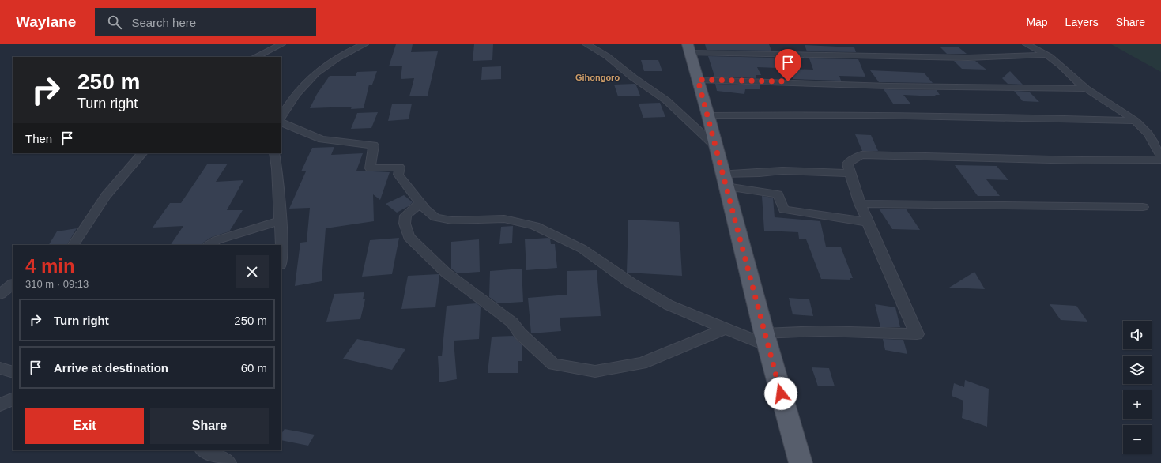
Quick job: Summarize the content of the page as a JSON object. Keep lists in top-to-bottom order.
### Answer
{
  "districts": ["Gihongoro"],
  "page": {
    "header": "Waylane",
    "search": "Search here",
    "nav": ["Map", "Layers", "Share"],
    "turn": ["250 m", "Turn right"],
    "then": "Then",
    "heading": ["4 min", "310 m · 09:13"],
    "list": [
      {
        "name": "Turn right",
        "value": "250 m"
      },
      {
        "name": "Arrive at destination",
        "value": "60 m"
      }
    ],
    "map_buttons": ["+", "−"],
    "buttons": ["Exit", "Share"]
  }
}
